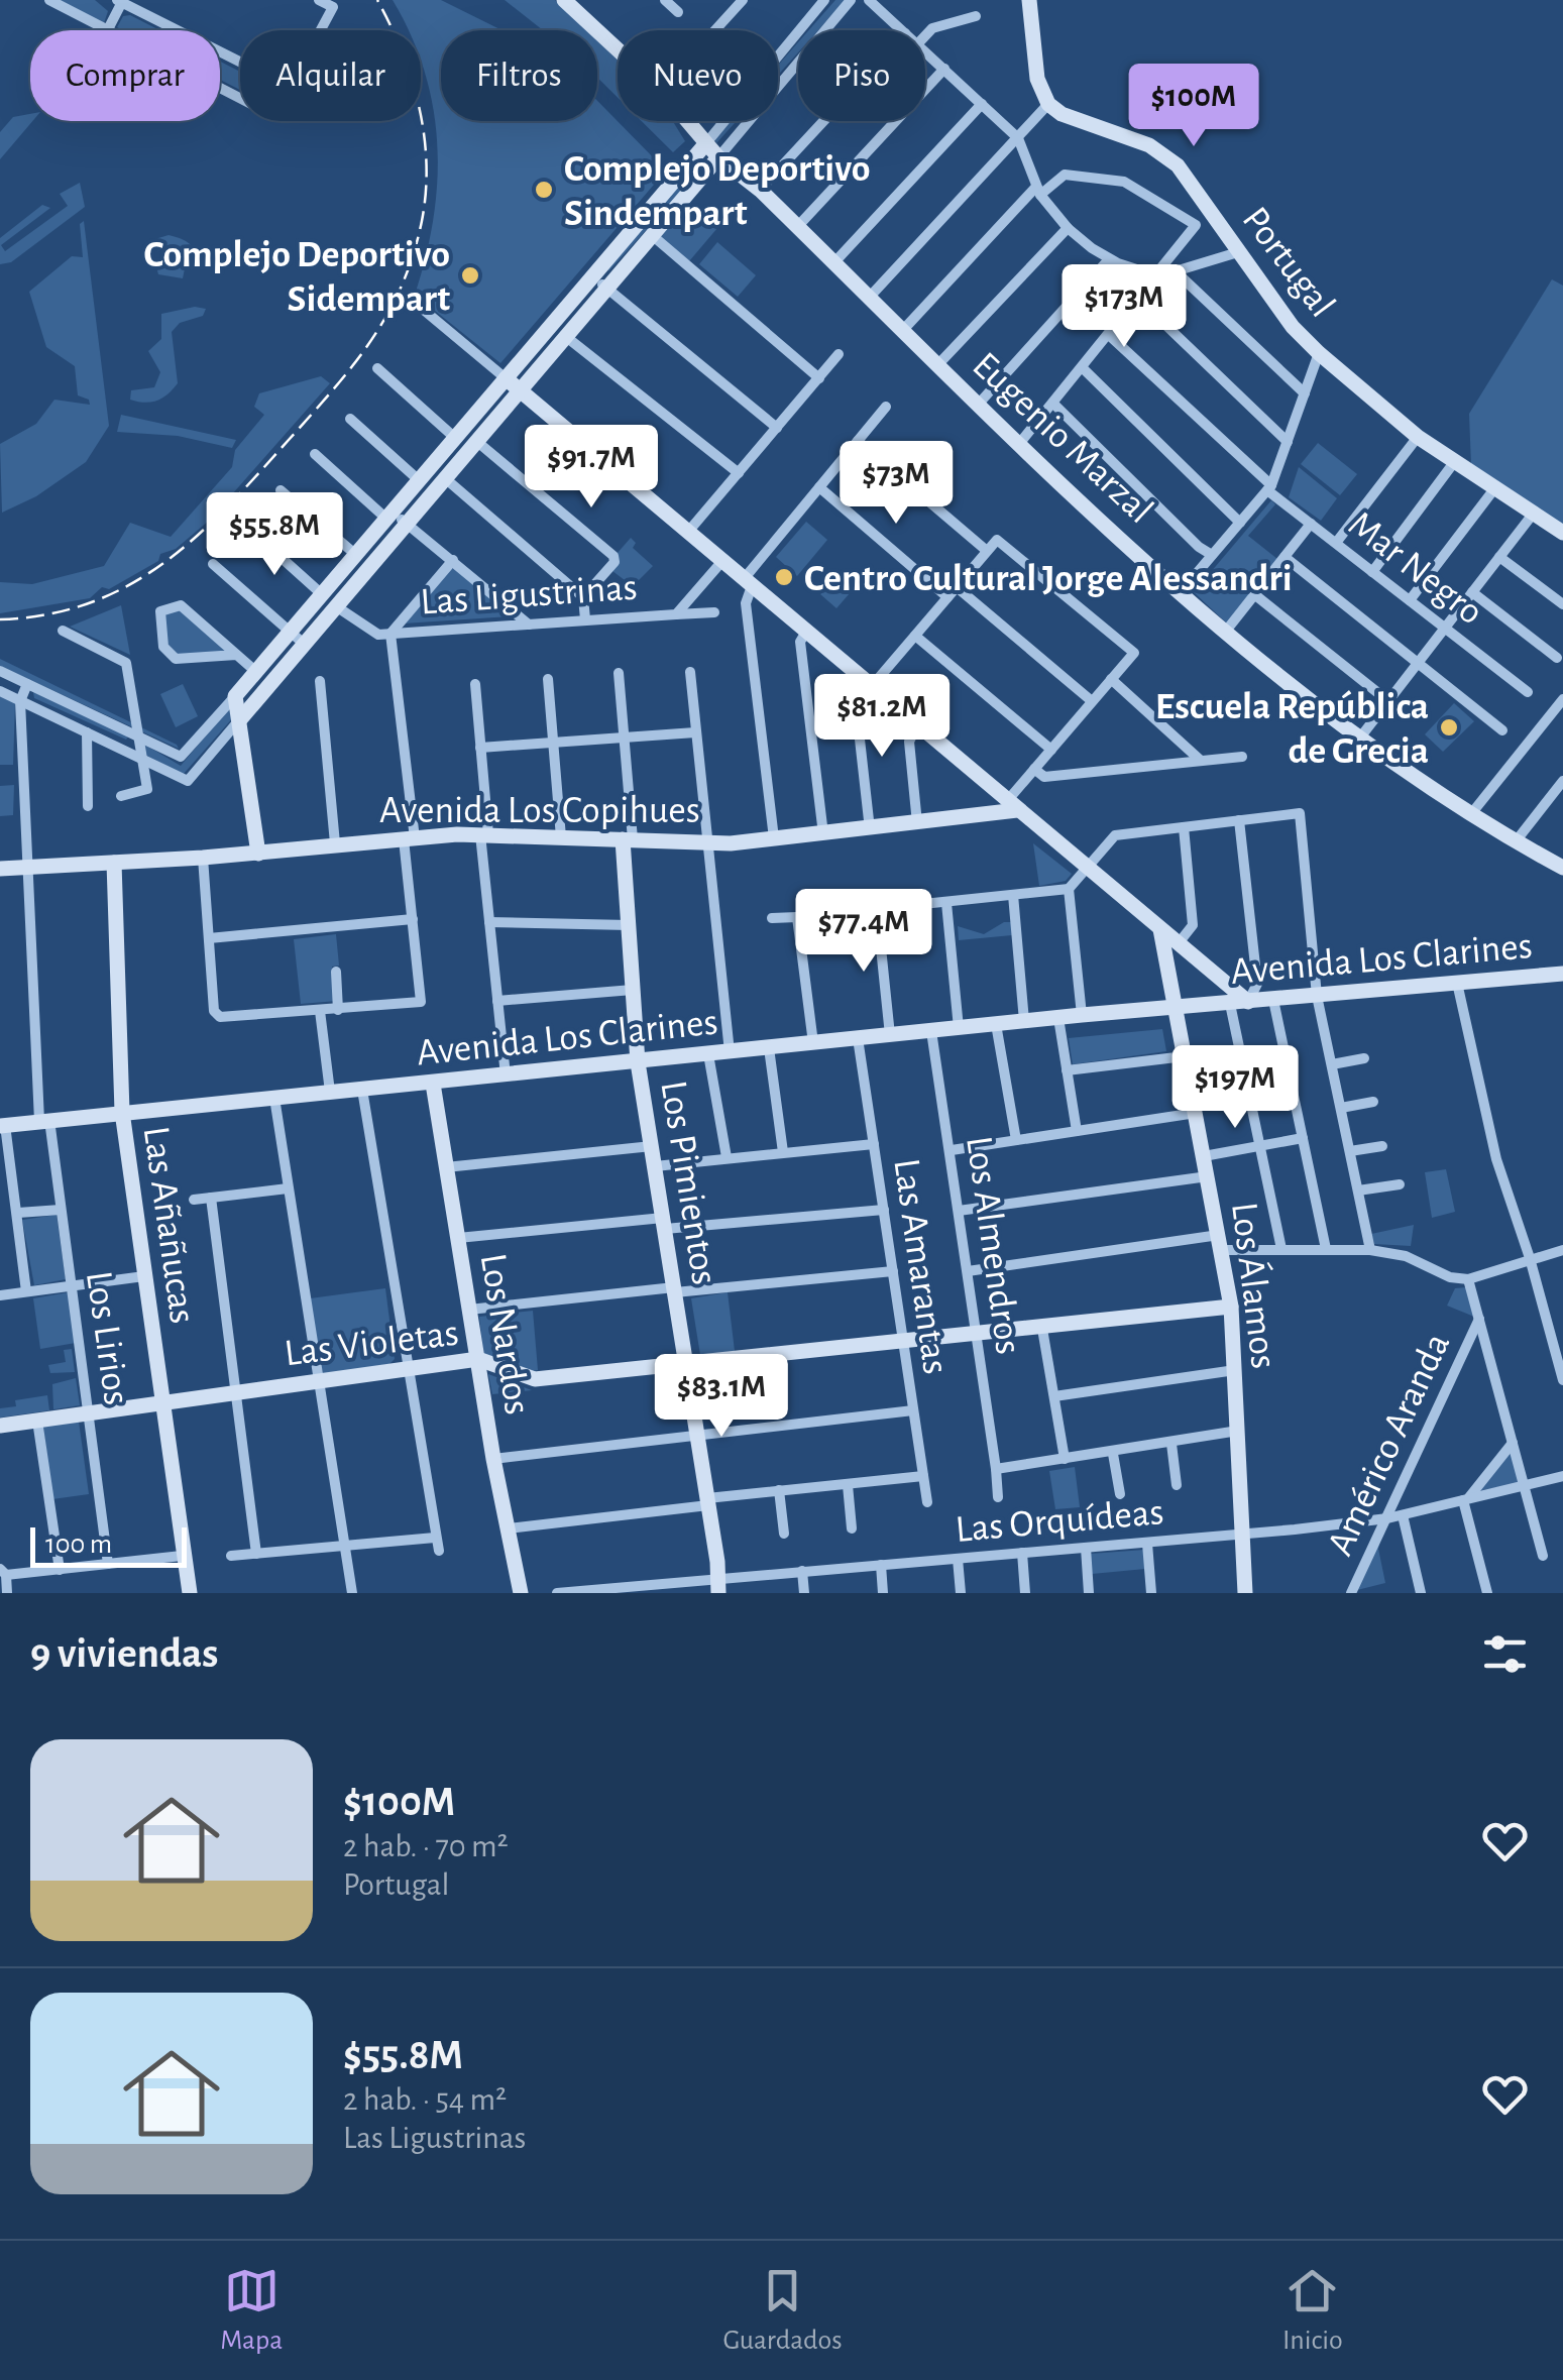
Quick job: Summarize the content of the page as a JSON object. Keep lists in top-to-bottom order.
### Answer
{
  "streets": {
    "main road": [
      "Portugal",
      "Eugenio Marzal",
      "Avenida Los Copihues",
      "Avenida Los Clarines",
      "Los Pimientos",
      "Las Añañucas",
      "Los Álamos",
      "Los Nardos",
      "Las Violetas"
    ],
    "street": [
      "Mar Negro",
      "Las Ligustrinas",
      "Los Almendros",
      "Las Amarantas",
      "Los Lirios",
      "Américo Aranda",
      "Las Orquídeas"
    ]
  },
  "crossings": [
    ["Avenida Los Copihues", "Los Pimientos"],
    ["Avenida Los Copihues", "Las Añañucas"],
    ["Avenida Los Copihues", "Los Lirios"],
    ["Avenida Los Clarines", "Los Pimientos"],
    ["Avenida Los Clarines", "Las Añañucas"],
    ["Avenida Los Clarines", "Los Almendros"],
    ["Avenida Los Clarines", "Las Amarantas"],
    ["Avenida Los Clarines", "Los Álamos"],
    ["Avenida Los Clarines", "Los Nardos"],
    ["Avenida Los Clarines", "Los Lirios"],
    ["Los Pimientos", "Las Violetas"],
    ["Los Pimientos", "Las Orquídeas"],
    ["Las Añañucas", "Las Violetas"],
    ["Los Almendros", "Las Violetas"],
    ["Las Amarantas", "Las Violetas"],
    ["Los Álamos", "Las Violetas"],
    ["Los Álamos", "Las Orquídeas"],
    ["Los Nardos", "Las Violetas"],
    ["Los Lirios", "Las Violetas"],
    ["Américo Aranda", "Las Orquídeas"]
  ],
  "places": [
    "Complejo Deportivo Sindempart",
    "Complejo Deportivo Sidempart",
    "Centro Cultural Jorge Alessandri",
    "Escuela República de Grecia"
  ],
  "scale_bar": "100 m",
  "page": {
    "chip": [
      "Comprar",
      "Alquilar",
      "Filtros",
      "Nuevo",
      "Piso"
    ],
    "price": [
      "$100M",
      "$173M",
      "$91.7M",
      "$73M",
      "$55.8M",
      "$81.2M",
      "$77.4M",
      "$197M",
      "$83.1M"
    ],
    "scale": "100 m",
    "heading": "9 viviendas",
    "list": [
      {
        "name": "$100M",
        "note": "2 hab. · 70 m² · Portugal"
      },
      {
        "name": "$55.8M",
        "note": "2 hab. · 54 m² · Las Ligustrinas"
      }
    ],
    "tabs": ["Mapa", "Guardados", "Inicio"]
  }
}
